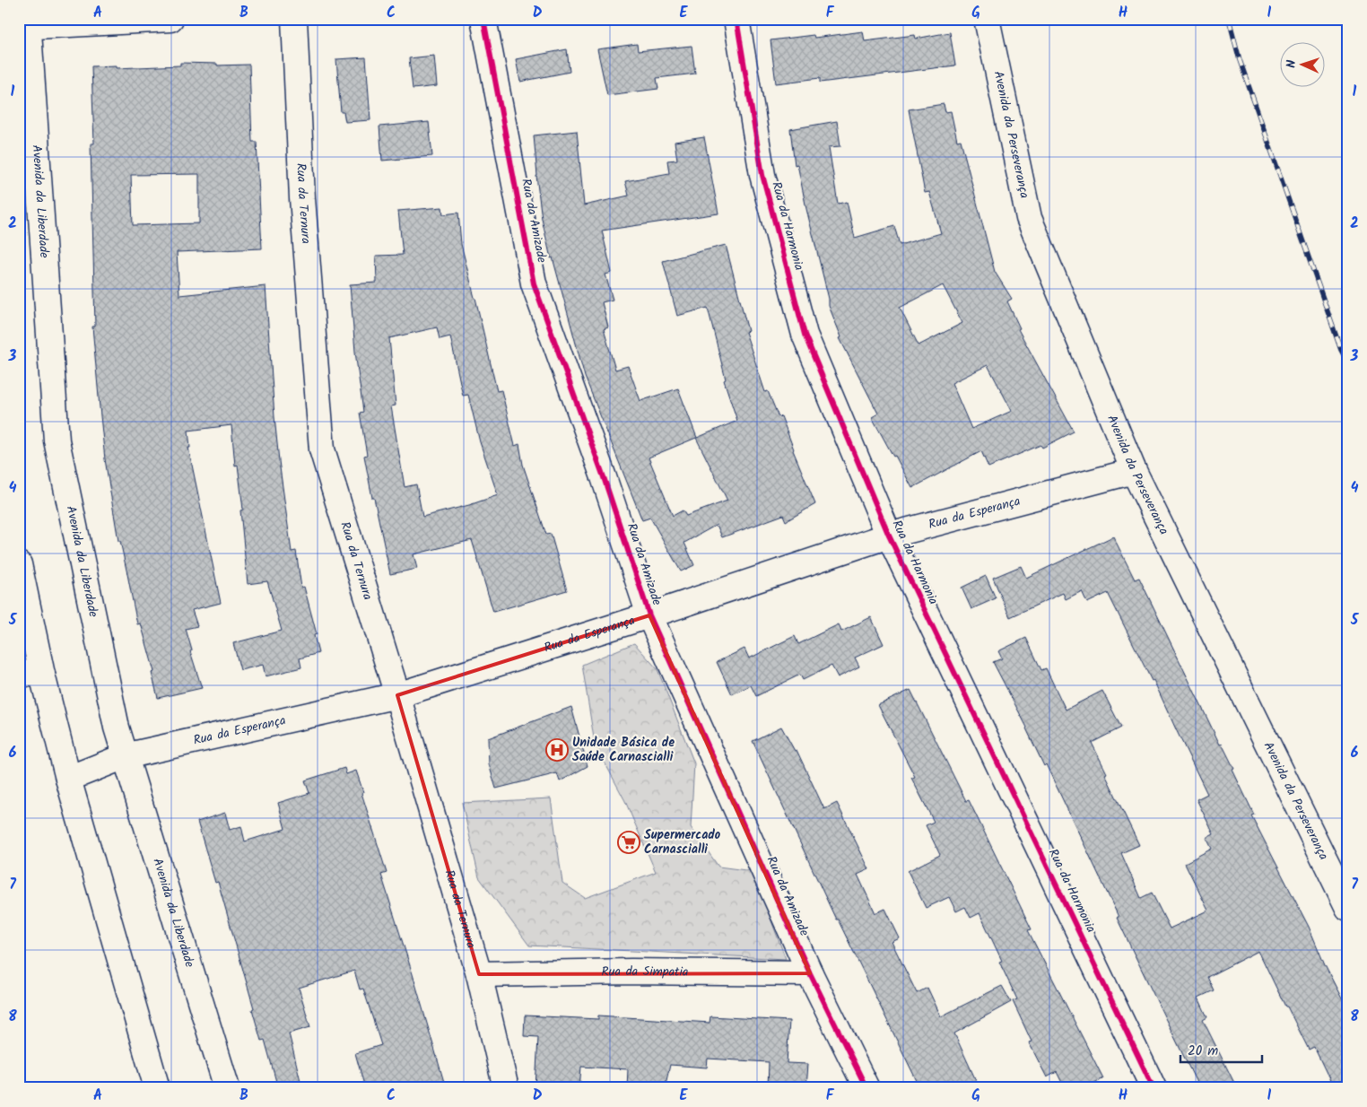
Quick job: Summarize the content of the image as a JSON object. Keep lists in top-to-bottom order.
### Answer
{
  "streets": {
    "street": [
      "Avenida da Perseverança",
      "Avenida da Liberdade",
      "Rua da Ternura",
      "Rua da Amizade",
      "Rua da Harmonia",
      "Rua da Esperança",
      "Rua da Simpatia"
    ]
  },
  "crossings": [
    ["Avenida da Perseverança", "Rua da Esperança"],
    ["Avenida da Liberdade", "Rua da Esperança"],
    ["Rua da Ternura", "Rua da Esperança"],
    ["Rua da Ternura", "Rua da Simpatia"],
    ["Rua da Amizade", "Rua da Esperança"],
    ["Rua da Amizade", "Rua da Simpatia"],
    ["Rua da Harmonia", "Rua da Esperança"]
  ],
  "places": {
    "hospital": ["Unidade Básica de Saúde Carnascialli"],
    "supermarket": ["Supermercado Carnascialli"]
  },
  "scale_bar": "20 m",
  "north": "left",
  "grid": {
    "columns": [
      "A",
      "B",
      "C",
      "D",
      "E",
      "F",
      "G",
      "H",
      "I"
    ],
    "rows": [
      "1",
      "2",
      "3",
      "4",
      "5",
      "6",
      "7",
      "8"
    ]
  }
}
